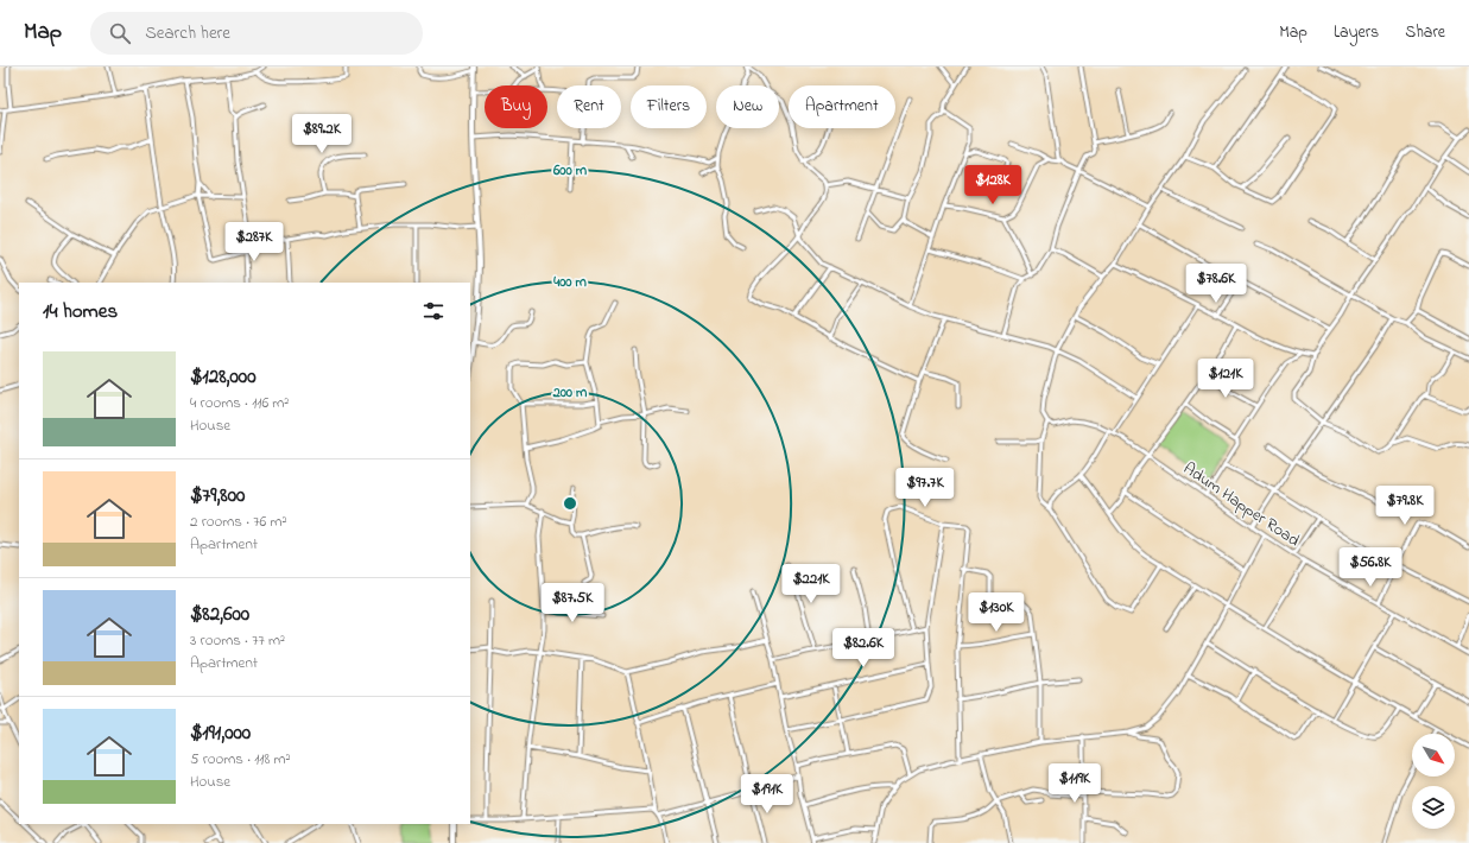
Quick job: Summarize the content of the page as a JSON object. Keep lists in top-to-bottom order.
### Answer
{
  "streets": {
    "street": ["Adum Happer Road"]
  },
  "north": "bottom right",
  "page": {
    "header": "Map",
    "search": "Search here",
    "nav": ["Map", "Layers", "Share"],
    "chip": [
      "Buy",
      "Rent",
      "Filters",
      "New",
      "Apartment"
    ],
    "price": [
      "$89.2K",
      "$128K",
      "$287K",
      "$78.6K",
      "$121K",
      "$97.7K",
      "$79.8K",
      "$56.8K",
      "$221K",
      "$87.5K",
      "$130K",
      "$82.6K",
      "$119K",
      "$191K"
    ],
    "heading": "14 homes",
    "list": [
      {
        "name": "$128,000",
        "note": "4 rooms · 116 m² · House"
      },
      {
        "name": "$79,800",
        "note": "2 rooms · 76 m² · Apartment"
      },
      {
        "name": "$82,600",
        "note": "3 rooms · 77 m² · Apartment"
      },
      {
        "name": "$191,000",
        "note": "5 rooms · 118 m² · House"
      }
    ]
  },
  "rings": ["600 m", "400 m", "200 m"]
}
